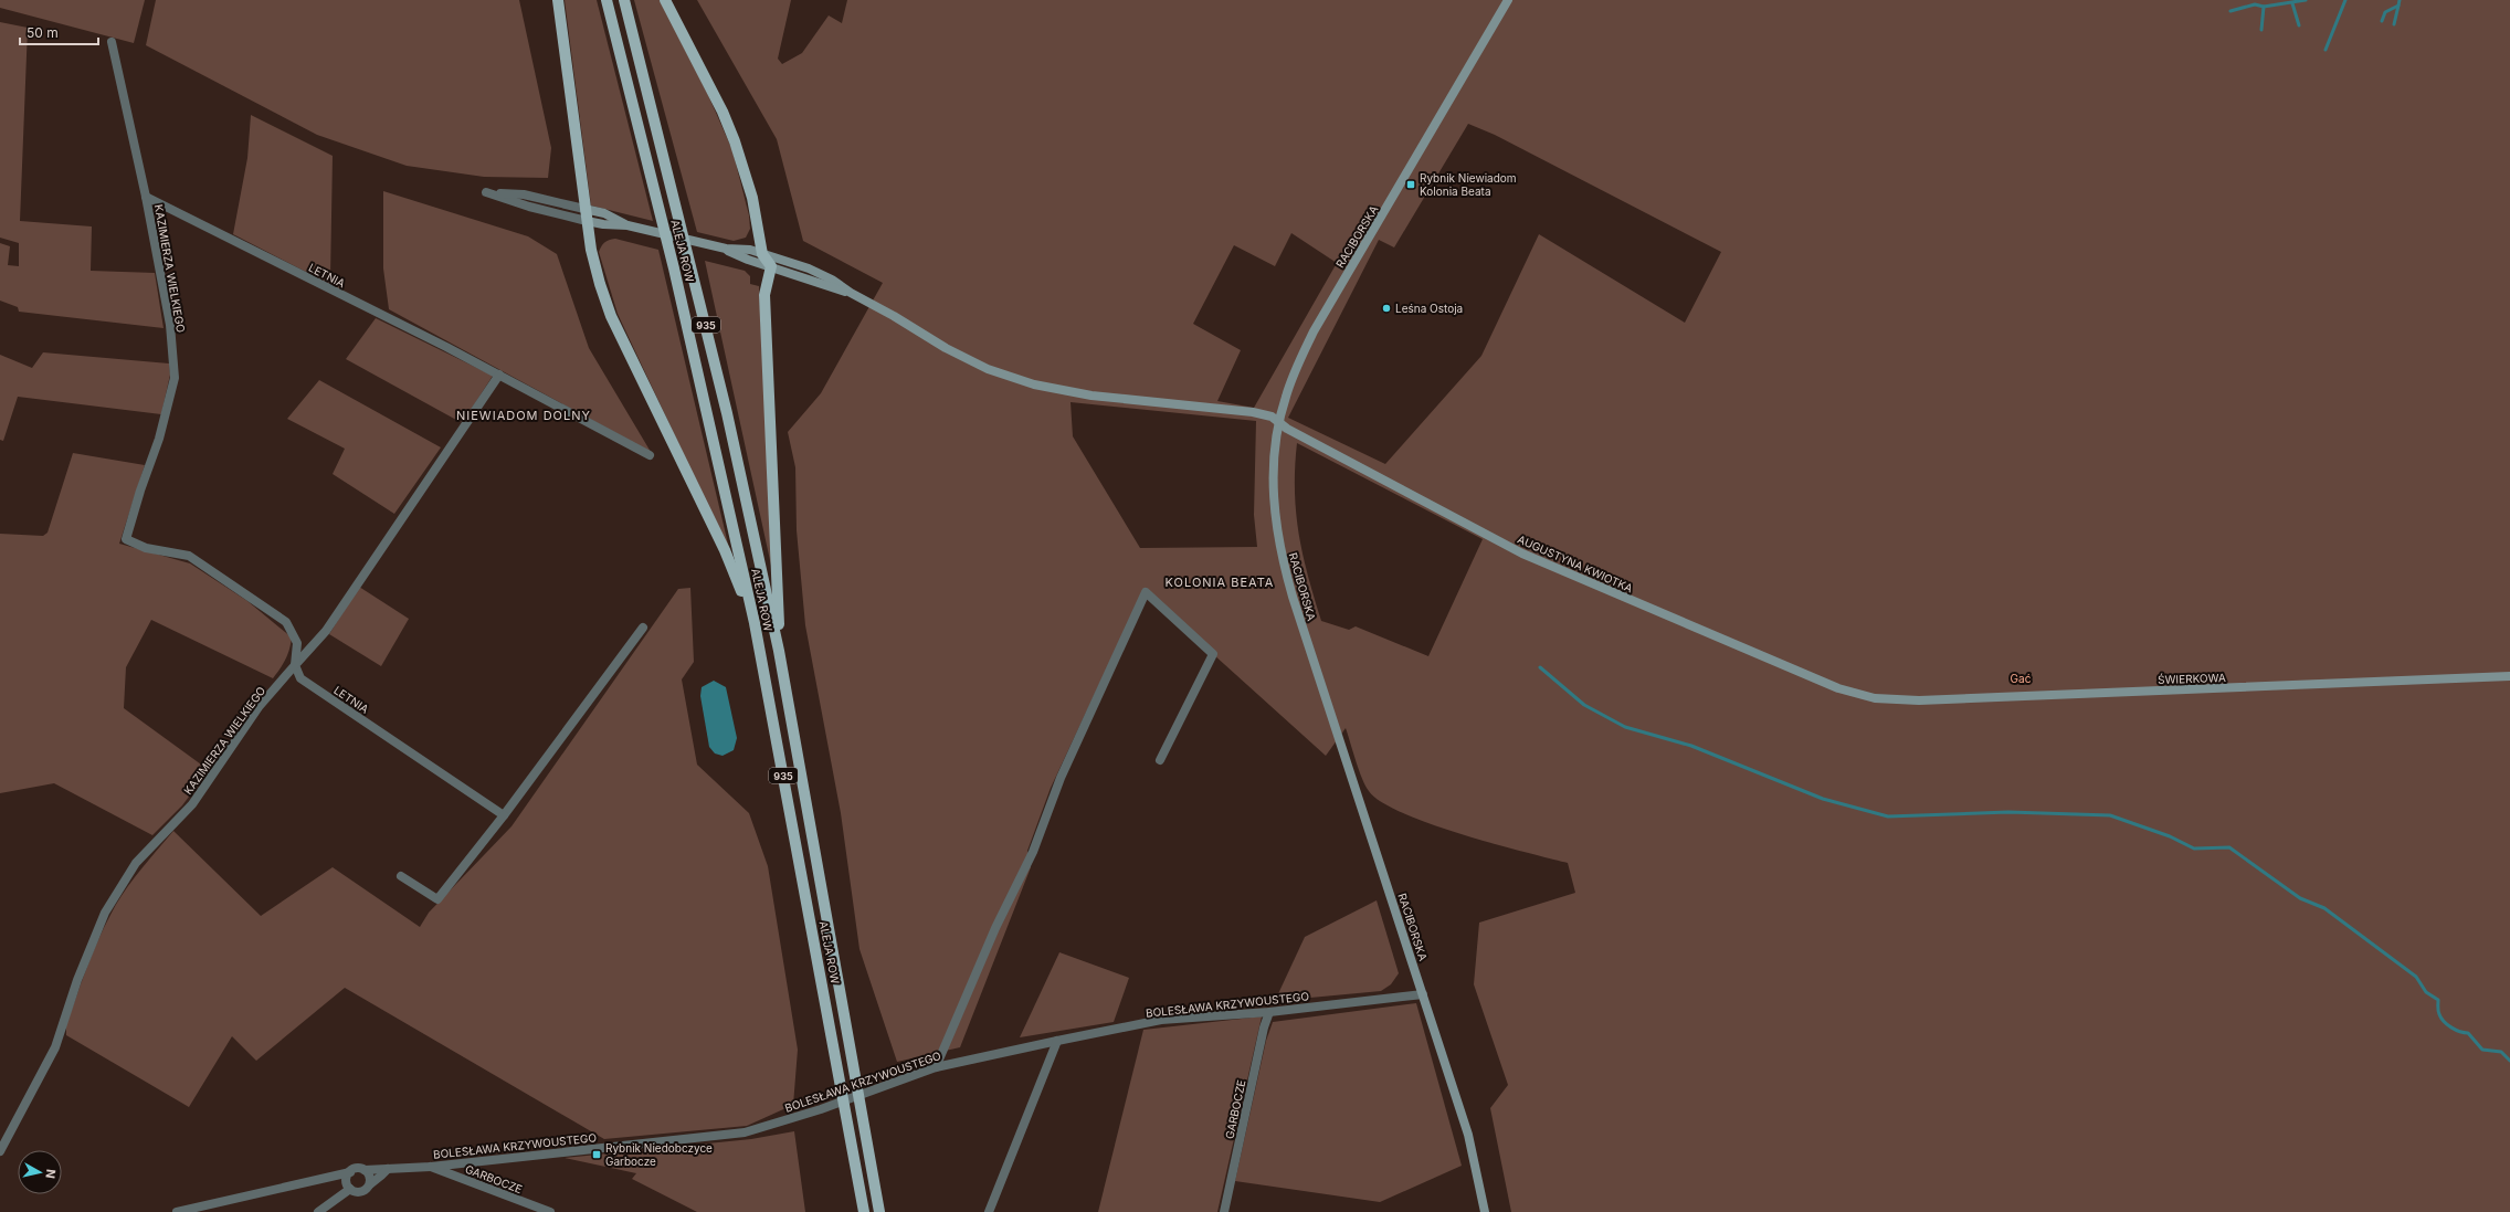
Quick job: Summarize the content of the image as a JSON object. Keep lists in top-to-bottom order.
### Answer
{
  "streets": {
    "main road": ["ALEJA ROW", "935"],
    "street": [
      "RACIBORSKA",
      "KAZIMIERZA WIELKIEGO",
      "LETNIA",
      "AUGUSTYNA KWIOTKA",
      "ŚWIERKOWA",
      "BOLESŁAWA KRZYWOUSTEGO",
      "GARBOCZE"
    ]
  },
  "crossings": [
    ["RACIBORSKA", "AUGUSTYNA KWIOTKA"],
    ["RACIBORSKA", "BOLESŁAWA KRZYWOUSTEGO"],
    ["KAZIMIERZA WIELKIEGO", "LETNIA"],
    ["AUGUSTYNA KWIOTKA", "ŚWIERKOWA"],
    ["BOLESŁAWA KRZYWOUSTEGO", "GARBOCZE"]
  ],
  "districts": ["NIEWIADOM DOLNY", "KOLONIA BEATA"],
  "parks": ["Gać"],
  "places": {
    "transit": ["Rybnik Niewiadom Kolonia Beata", "Rybnik Niedobczyce Garbocze"],
    "other": ["Leśna Ostoja"]
  },
  "scale_bar": "50 m",
  "north": "right"
}
